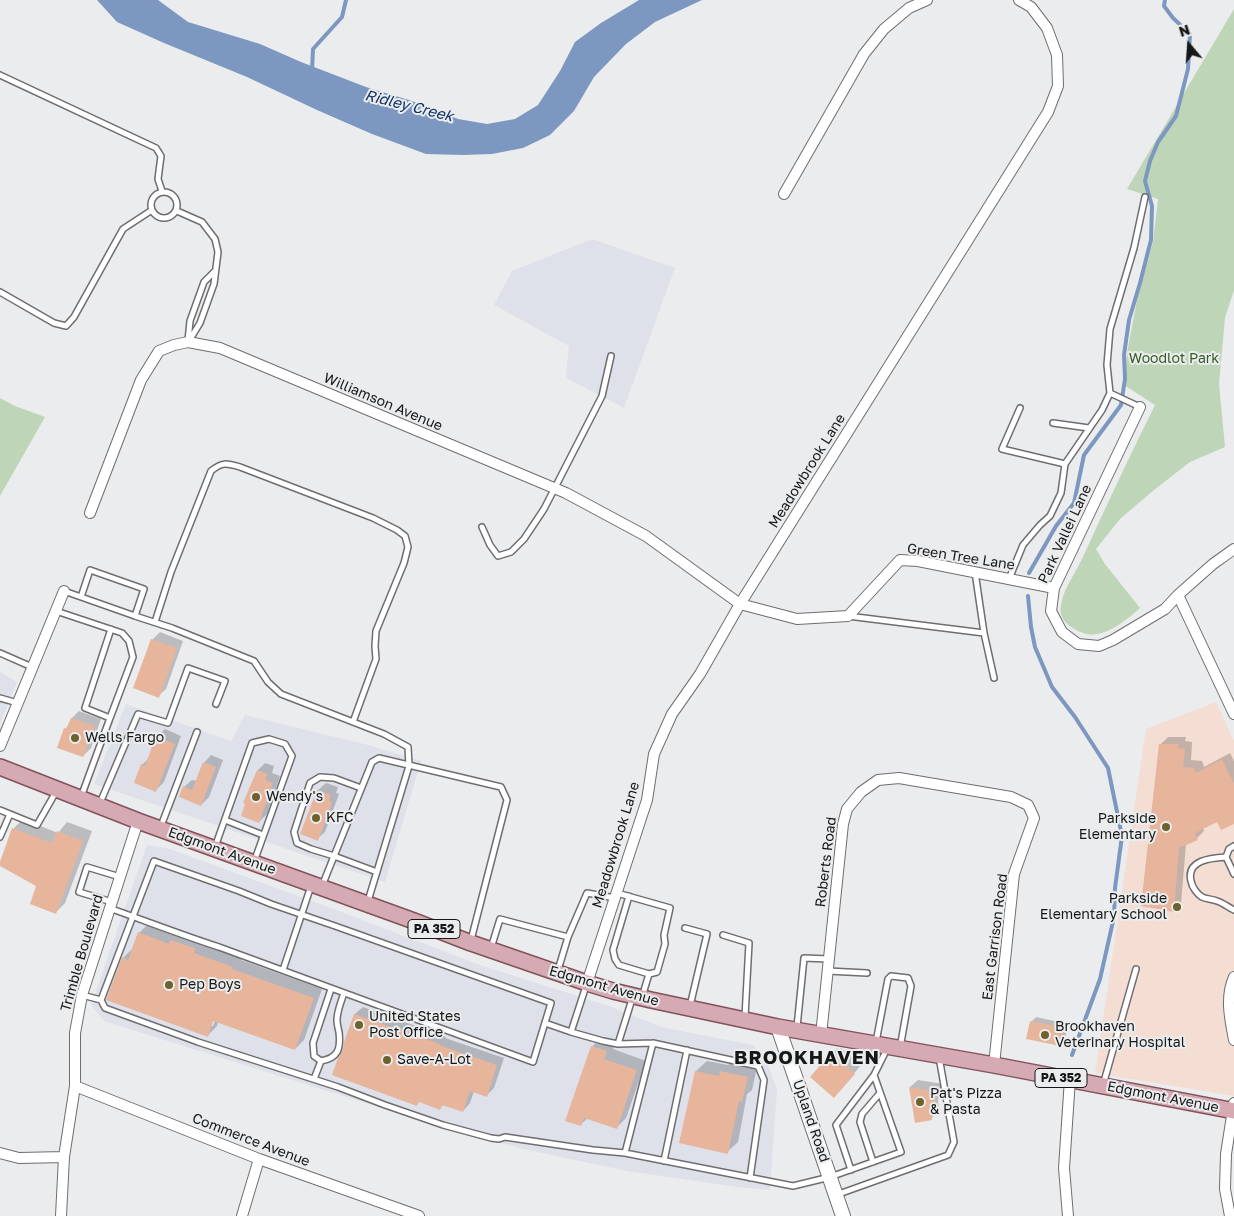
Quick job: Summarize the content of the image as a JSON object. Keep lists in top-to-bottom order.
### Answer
{
  "streets": {
    "main road": ["Edgmont Avenue", "PA 352"],
    "street": [
      "Williamson Avenue",
      "Meadowbrook Lane",
      "Park Vallei Lane",
      "Green Tree Lane",
      "Roberts Road",
      "East Garrison Road",
      "Trimble Boulevard",
      "Upland Road",
      "Commerce Avenue"
    ]
  },
  "crossings": [
    ["Williamson Avenue", "Meadowbrook Lane"],
    ["Meadowbrook Lane", "Edgmont Avenue"],
    ["Park Vallei Lane", "Green Tree Lane"],
    ["Edgmont Avenue", "Roberts Road"],
    ["Edgmont Avenue", "East Garrison Road"],
    ["Edgmont Avenue", "Trimble Boulevard"],
    ["Edgmont Avenue", "Upland Road"],
    ["Roberts Road", "East Garrison Road"],
    ["Trimble Boulevard", "Commerce Avenue"]
  ],
  "districts": ["BROOKHAVEN"],
  "water": ["Ridley Creek"],
  "parks": ["Woodlot Park"],
  "places": [
    "Wells Fargo",
    "Wendy's",
    "KFC",
    "Parkside Elementary",
    "Parkside Elementary School",
    "Pep Boys",
    "United States Post Office",
    "Brookhaven Veterinary Hospital",
    "Save-A-Lot",
    "Pat's Pizza & Pasta"
  ],
  "north": "top"
}
